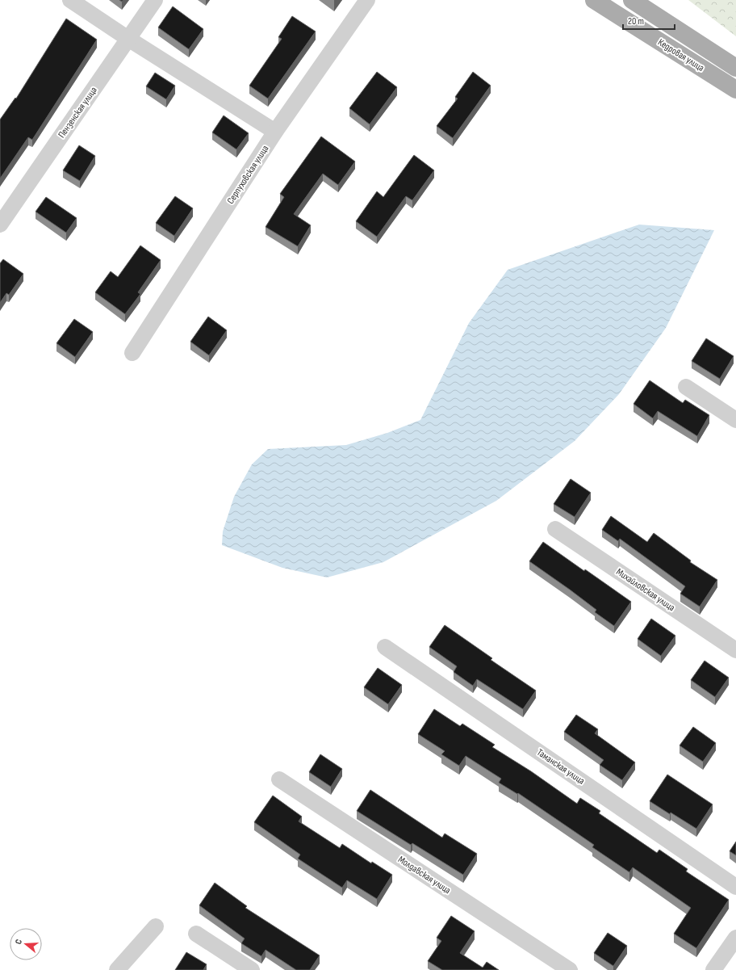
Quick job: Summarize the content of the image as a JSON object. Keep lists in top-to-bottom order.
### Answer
{
  "streets": {
    "main road": ["Кедровая улица"],
    "street": [
      "Пензенская улица",
      "Серпуховская улица",
      "Михайловская улица",
      "Таманская улица",
      "Молдавская улица"
    ]
  },
  "scale_bar": "20 m",
  "north": "left"
}
